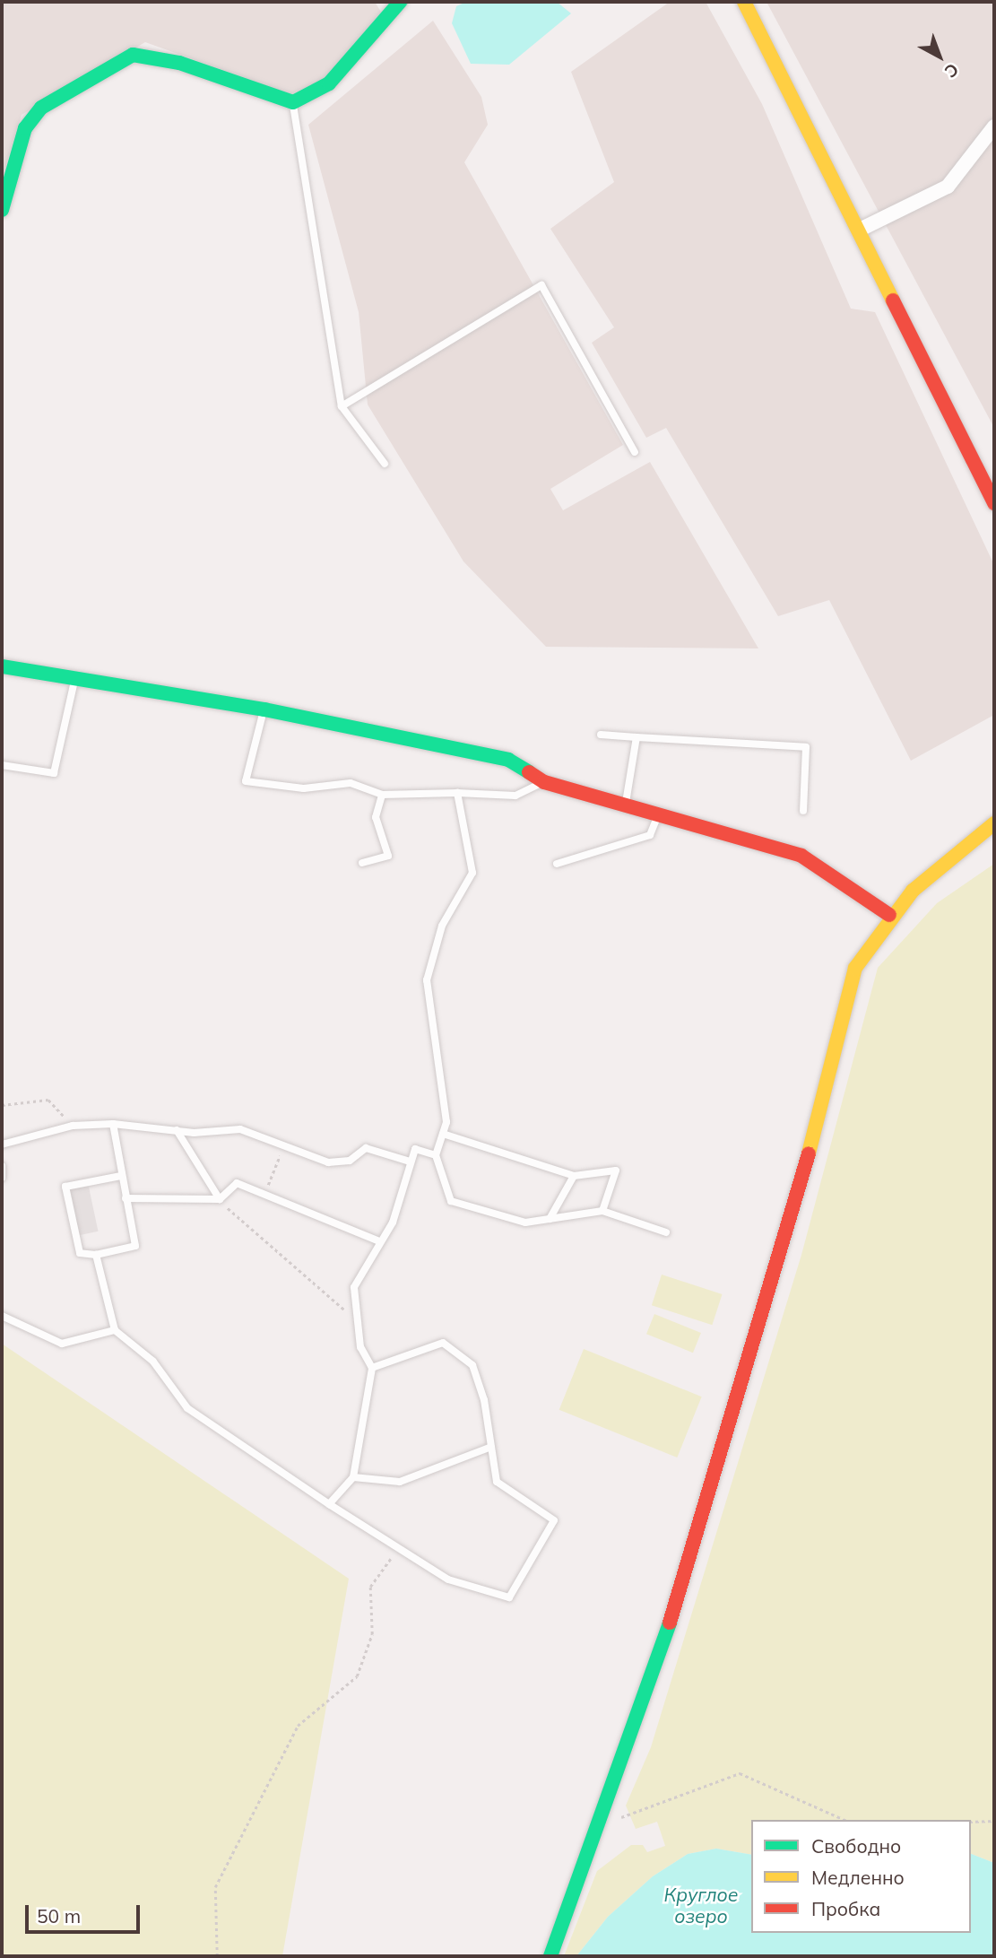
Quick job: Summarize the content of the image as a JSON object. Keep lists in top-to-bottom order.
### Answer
{
  "water": ["Круглое озеро"],
  "legend": ["Свободно", "Медленно", "Пробка"],
  "scale_bar": "50 m",
  "north": "bottom right"
}
